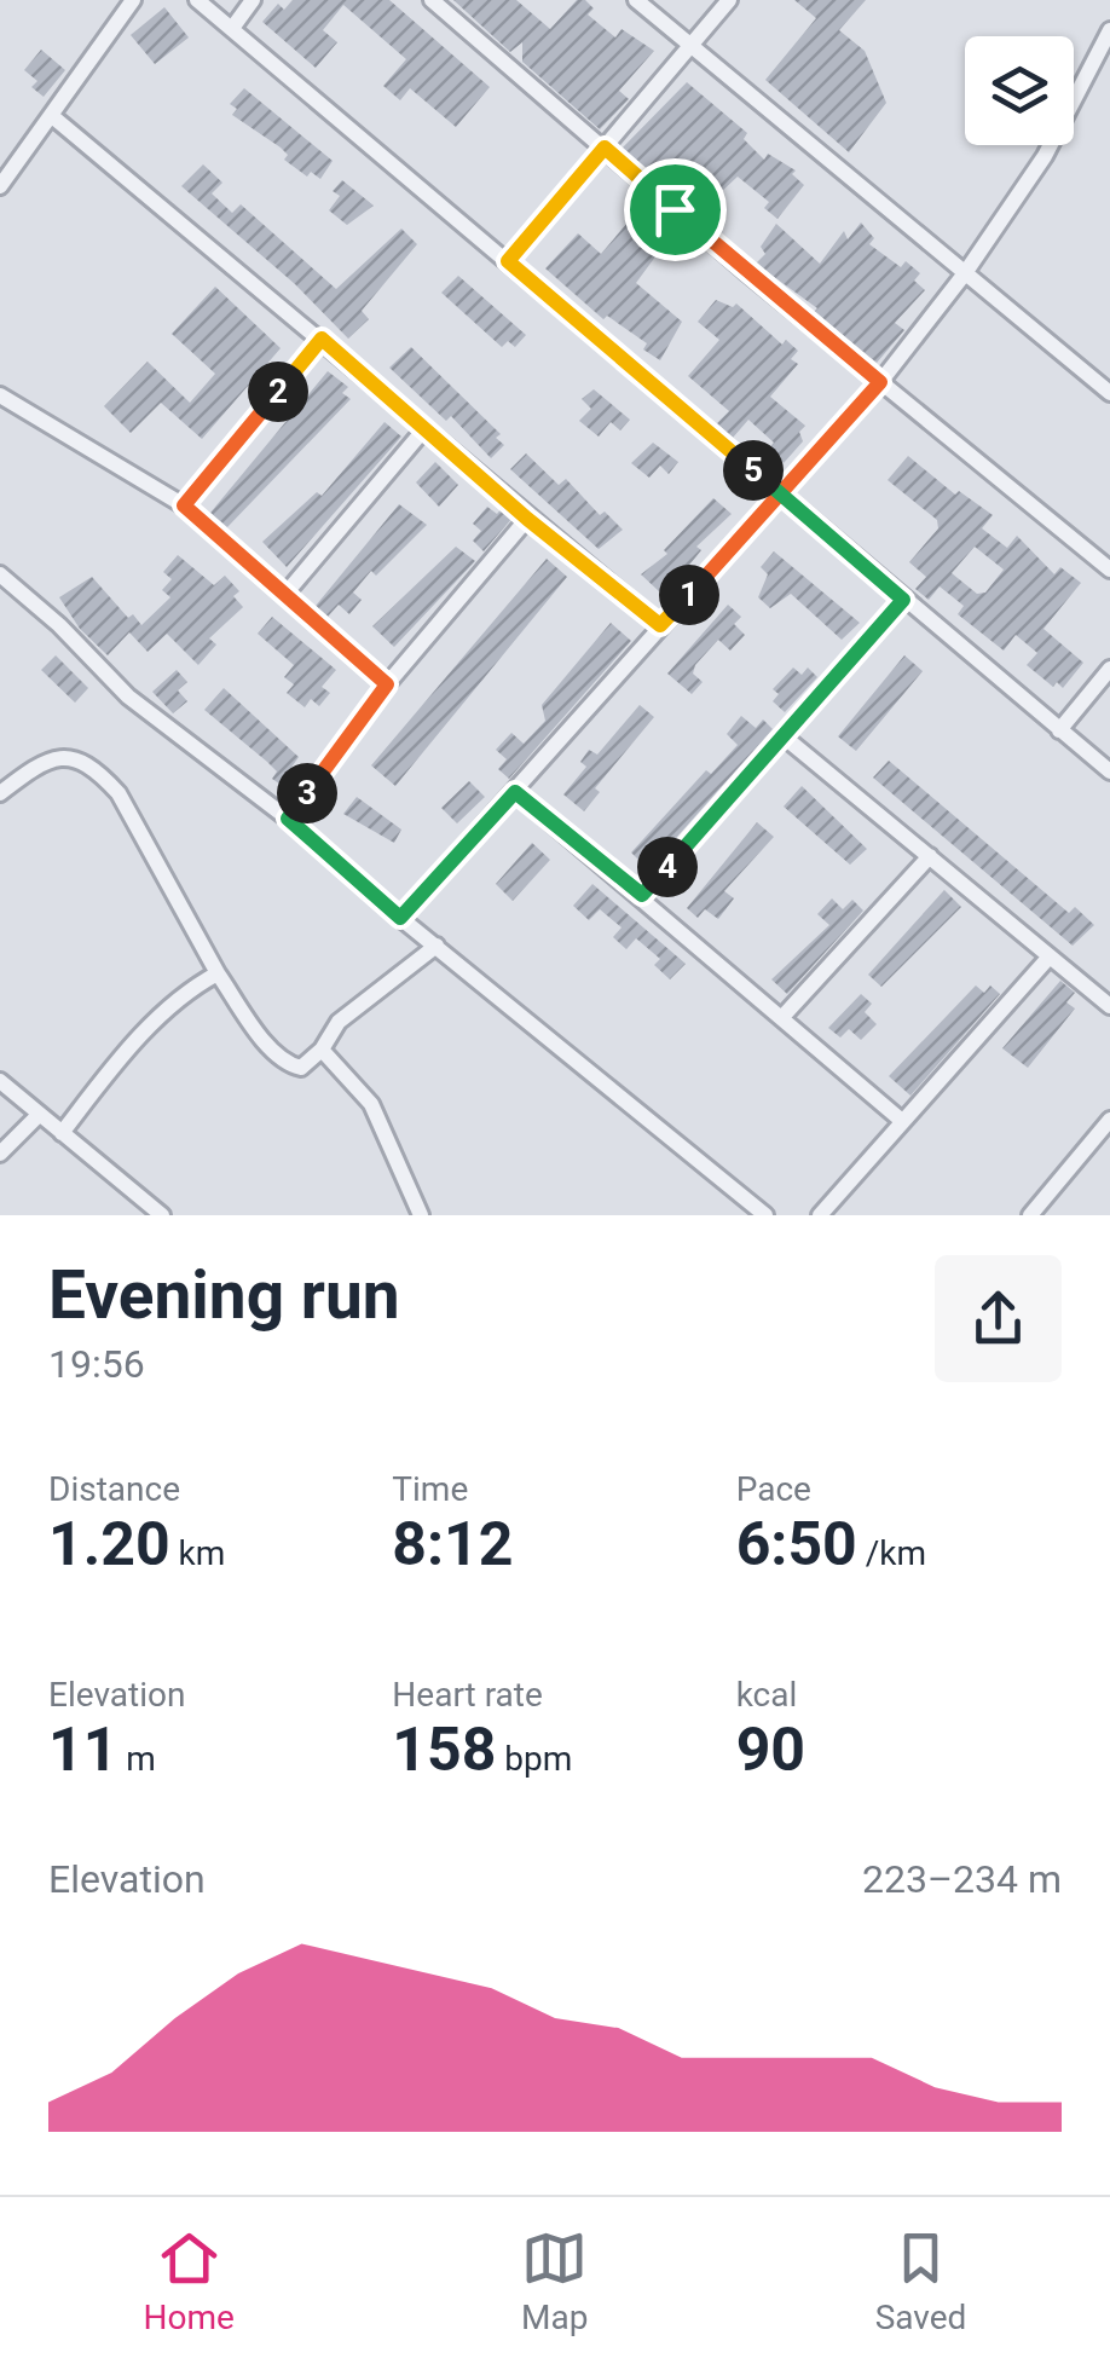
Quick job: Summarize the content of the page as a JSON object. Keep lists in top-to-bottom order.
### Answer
{
  "page": {
    "pins": [
      "2",
      "5",
      "1",
      "3",
      "4"
    ],
    "heading": ["Evening run", "19:56"],
    "stats": [
      ["Distance", "1.20 km"],
      ["Time", "8:12"],
      ["Pace", "6:50 /km"],
      ["Elevation", "11 m"],
      ["Heart rate", "158 bpm"],
      ["kcal", "90"]
    ],
    "chart": ["Elevation", "223–234 m"],
    "tabs": ["Home", "Map", "Saved"]
  }
}
